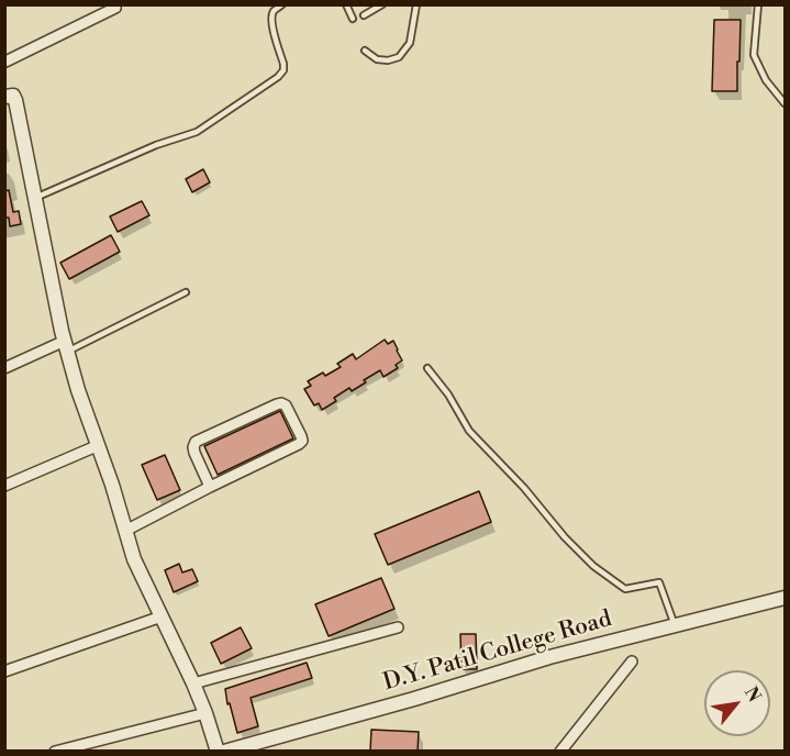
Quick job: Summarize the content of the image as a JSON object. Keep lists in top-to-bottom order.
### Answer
{
  "streets": {
    "street": ["D.Y. Patil College Road"]
  },
  "north": "top right"
}
